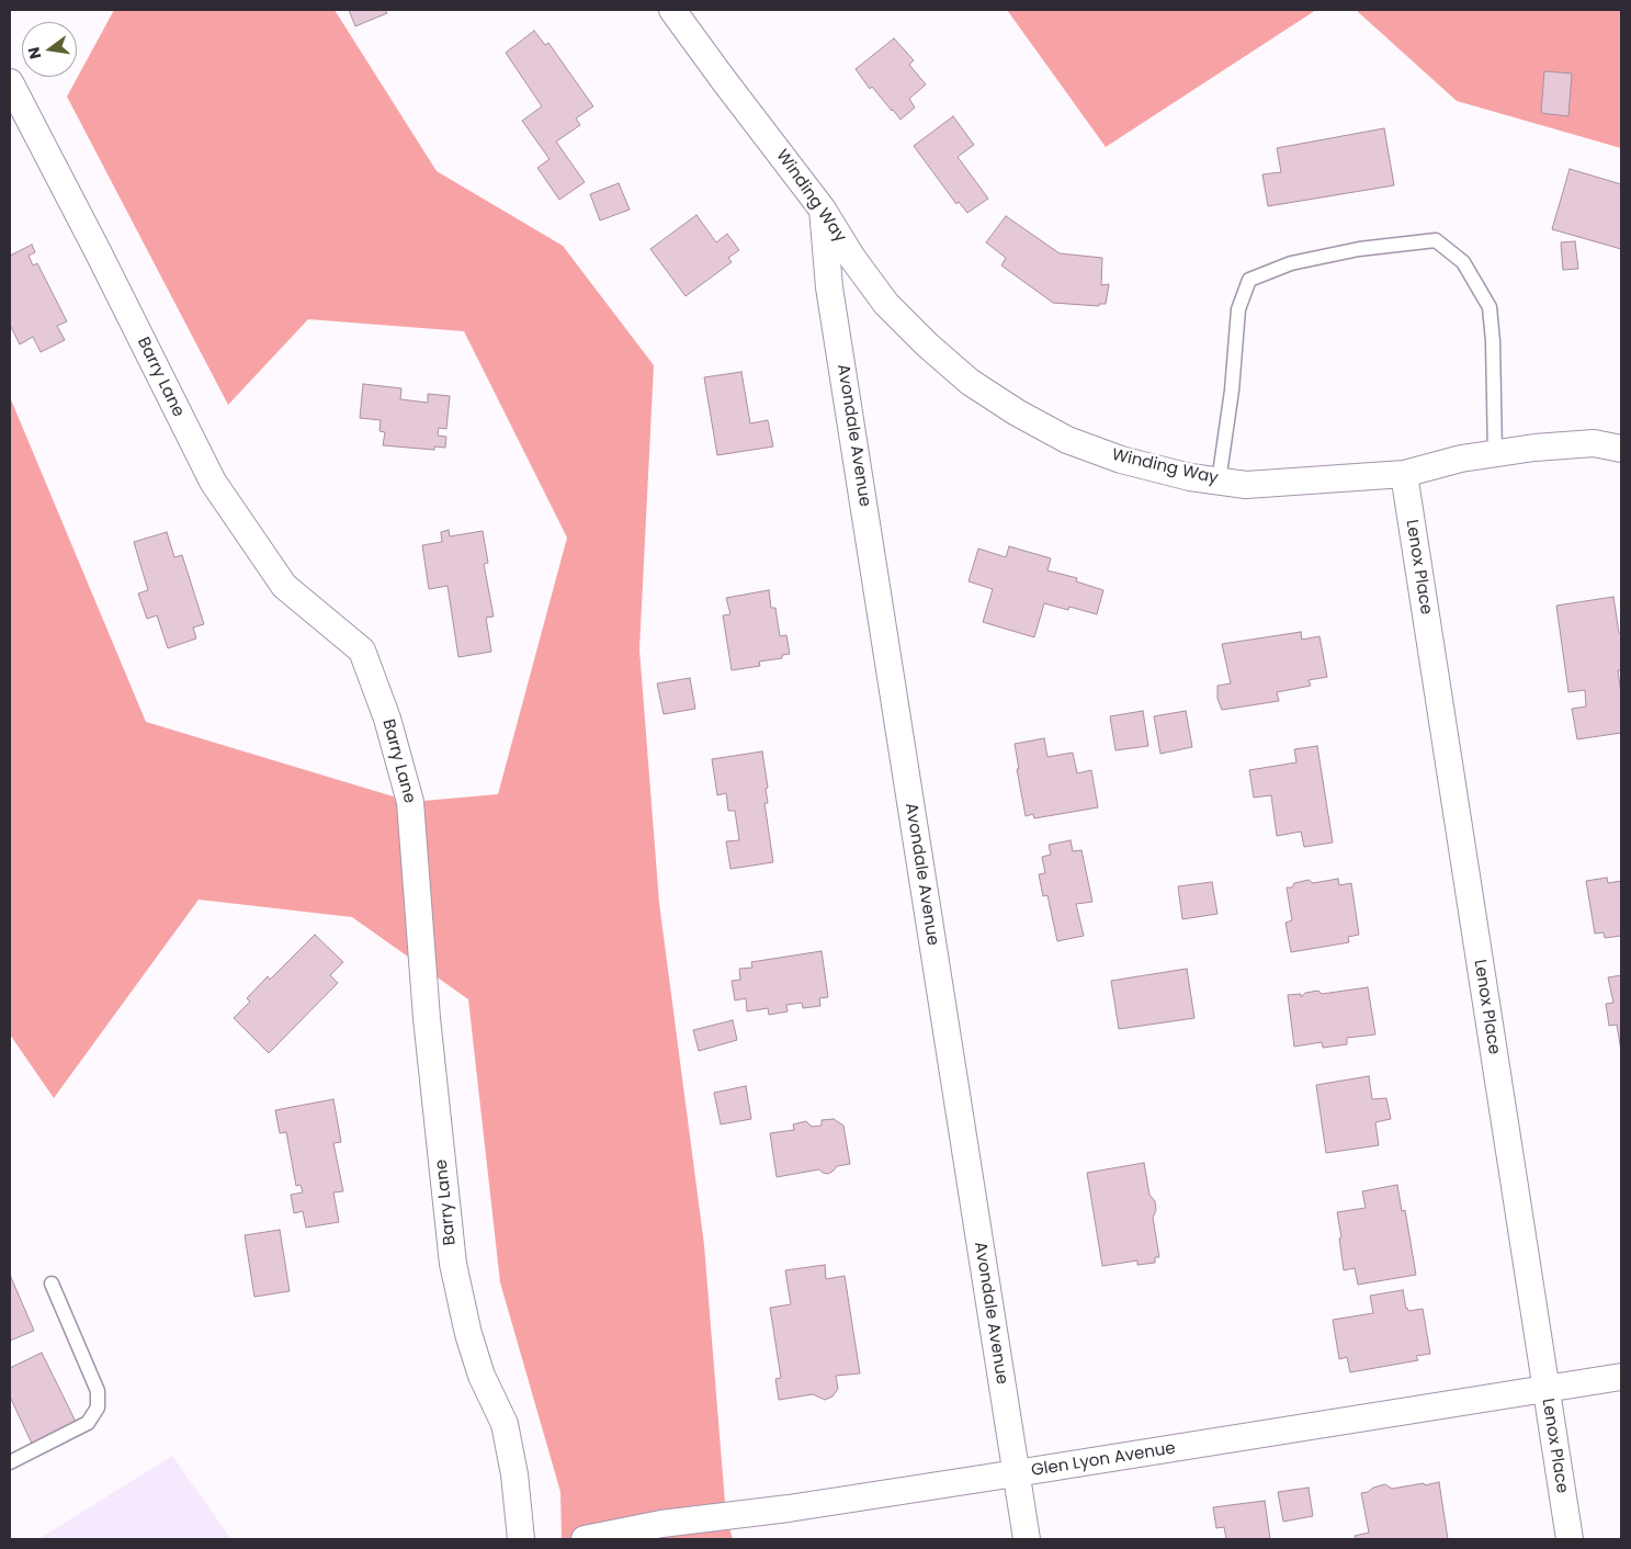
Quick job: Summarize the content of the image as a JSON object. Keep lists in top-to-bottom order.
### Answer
{
  "streets": {
    "street": [
      "Winding Way",
      "Barry Lane",
      "Avondale Avenue",
      "Lenox Place",
      "Glen Lyon Avenue"
    ]
  },
  "crossings": [
    ["Winding Way", "Avondale Avenue"],
    ["Winding Way", "Lenox Place"],
    ["Avondale Avenue", "Glen Lyon Avenue"],
    ["Lenox Place", "Glen Lyon Avenue"]
  ],
  "north": "left"
}
